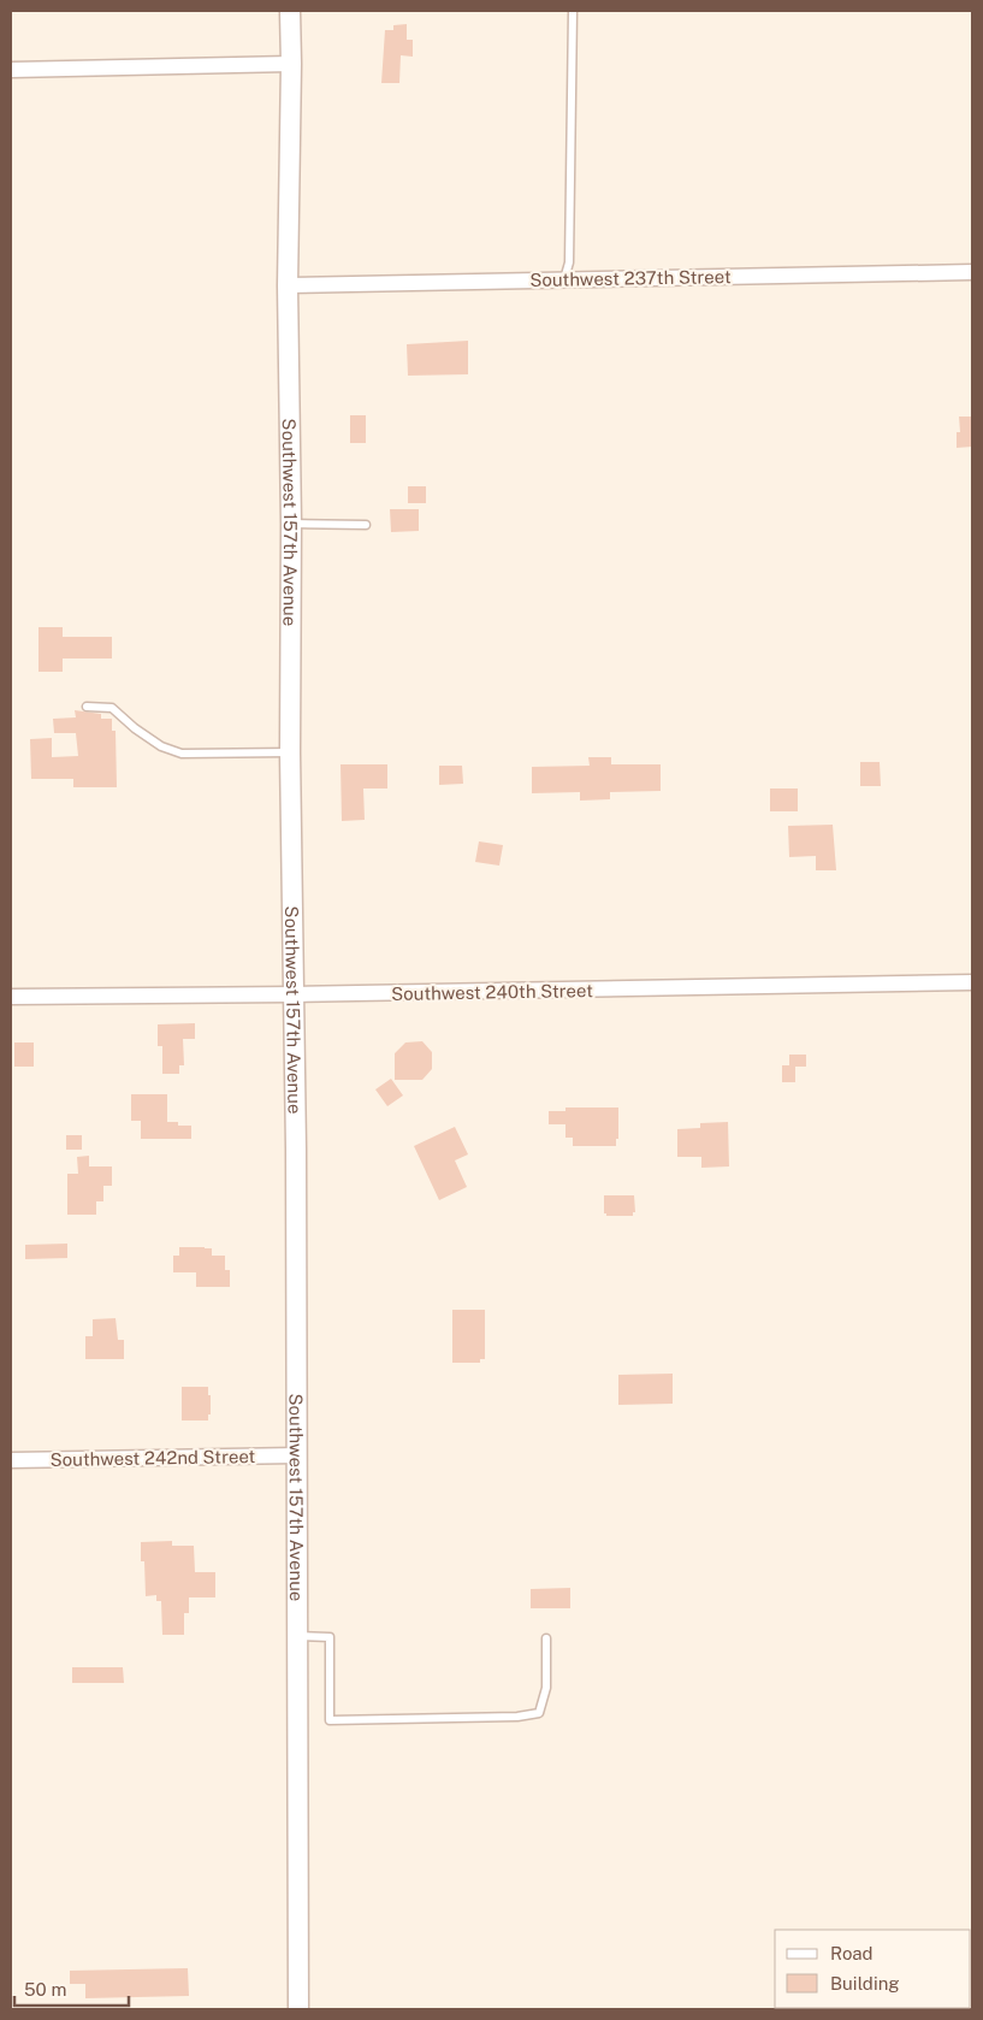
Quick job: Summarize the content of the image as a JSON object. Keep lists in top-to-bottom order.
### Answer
{
  "streets": {
    "street": [
      "Southwest 237th Street",
      "Southwest 157th Avenue",
      "Southwest 240th Street",
      "Southwest 242nd Street"
    ]
  },
  "crossings": [
    ["Southwest 237th Street", "Southwest 157th Avenue"],
    ["Southwest 157th Avenue", "Southwest 240th Street"],
    ["Southwest 157th Avenue", "Southwest 242nd Street"]
  ],
  "legend": ["Road", "Building"],
  "scale_bar": "50 m"
}
